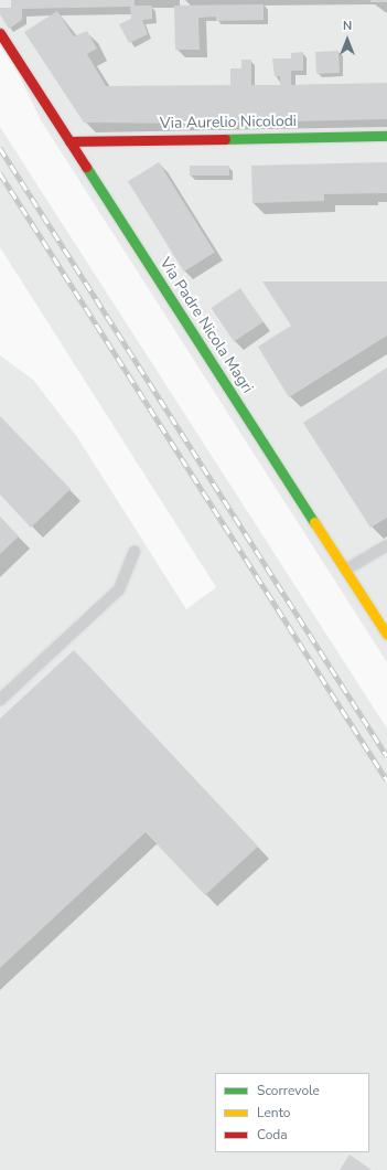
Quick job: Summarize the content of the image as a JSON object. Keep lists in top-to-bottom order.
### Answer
{
  "streets": {
    "street": ["Via Aurelio Nicolodi", "Via Padre Nicola Magri"]
  },
  "crossings": [
    ["Via Aurelio Nicolodi", "Via Padre Nicola Magri"]
  ],
  "legend": ["Scorrevole", "Lento", "Coda"],
  "north": "top"
}
